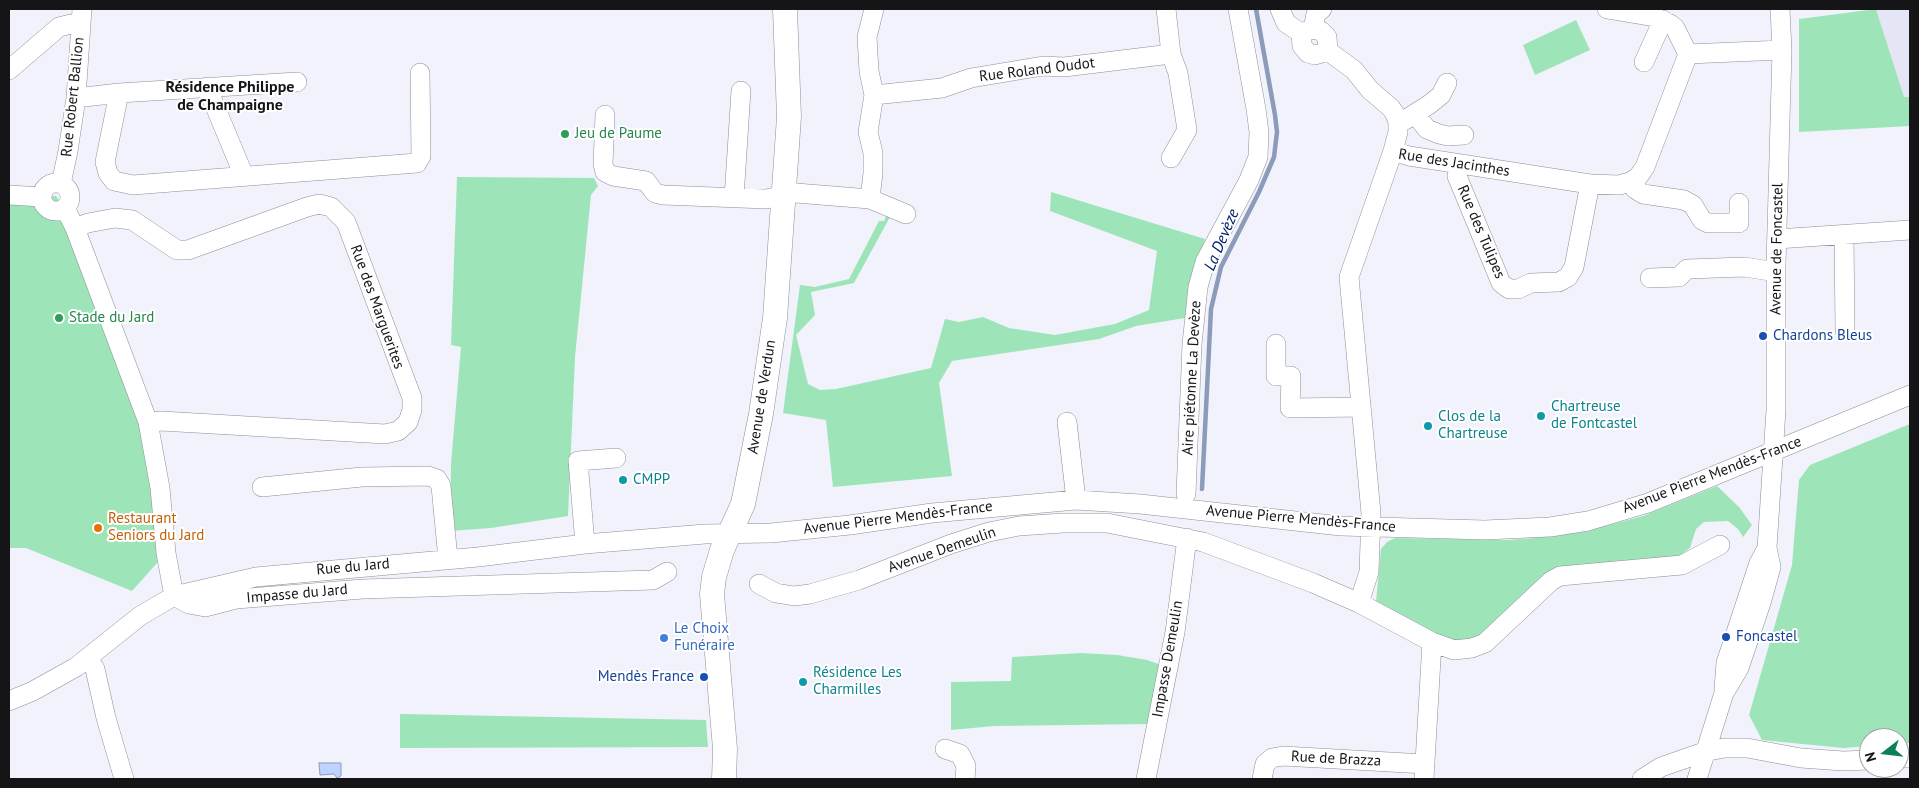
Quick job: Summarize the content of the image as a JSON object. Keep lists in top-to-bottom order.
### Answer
{
  "streets": {
    "main road": ["Avenue de Verdun"],
    "street": [
      "Rue Roland Oudot",
      "Rue Robert Ballion",
      "Rue des Jacinthes",
      "Rue des Tulipes",
      "Avenue de Foncastel",
      "Rue des Marguerites",
      "Aire piétonne La Devèze",
      "Avenue Pierre Mendès-France",
      "Avenue Demeulin",
      "Rue du Jard",
      "Impasse du Jard",
      "Impasse Demeulin",
      "Rue de Brazza"
    ]
  },
  "crossings": [
    ["Rue des Jacinthes", "Rue des Tulipes"],
    ["Rue des Jacinthes", "Avenue Pierre Mendès-France"],
    ["Avenue de Foncastel", "Avenue Pierre Mendès-France"],
    ["Avenue de Verdun", "Avenue Pierre Mendès-France"],
    ["Avenue de Verdun", "Rue du Jard"],
    ["Avenue Pierre Mendès-France", "Rue du Jard"],
    ["Avenue Demeulin", "Impasse Demeulin"],
    ["Rue du Jard", "Impasse du Jard"]
  ],
  "districts": ["Résidence Philippe de Champaigne"],
  "water": ["La Devèze"],
  "places": [
    "Jeu de Paume",
    "Stade du Jard",
    "Chardons Bleus",
    "Chartreuse de Fontcastel",
    "Clos de la Chartreuse",
    "CMPP",
    "Restaurant Seniors du Jard",
    "Foncastel",
    "Le Choix Funéraire",
    "Mendès France",
    "Résidence Les Charmilles"
  ],
  "north": "left"
}
